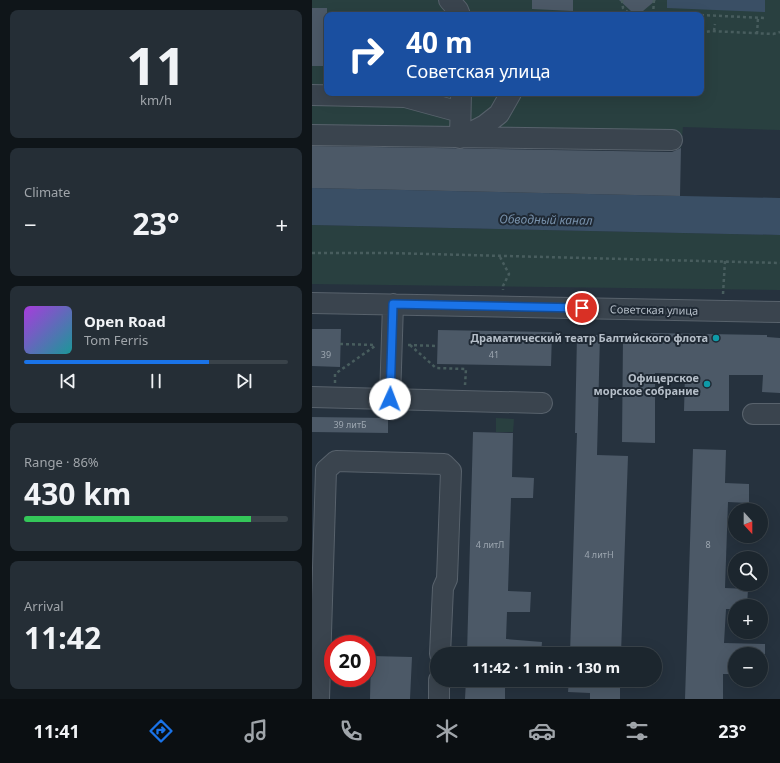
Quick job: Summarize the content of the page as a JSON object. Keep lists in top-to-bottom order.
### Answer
{
  "streets": {
    "street": ["Советская улица"]
  },
  "water": ["Обводный канал"],
  "places": ["Драматический театр Балтийского флота", "Офицерское морское собрание"],
  "house_numbers": [
    "39",
    "41",
    "39 литБ",
    "4 литЛ",
    "8",
    "4 литН"
  ],
  "north": "bottom",
  "page": {
    "tile": [
      ["11", "km/h"],
      "Climate",
      ["Range · 86%", "430 km"],
      ["Arrival", "11:42"]
    ],
    "turn": ["40 m", "Советская улица"],
    "heat": ["−", "23°", "+"],
    "song": ["Open Road", "Tom Ferris"],
    "map_buttons": ["+", "−"],
    "limit": "20",
    "trip": "11:42 · 1 min · 130 m",
    "tabs": ["11:41", "23°"]
  }
}
